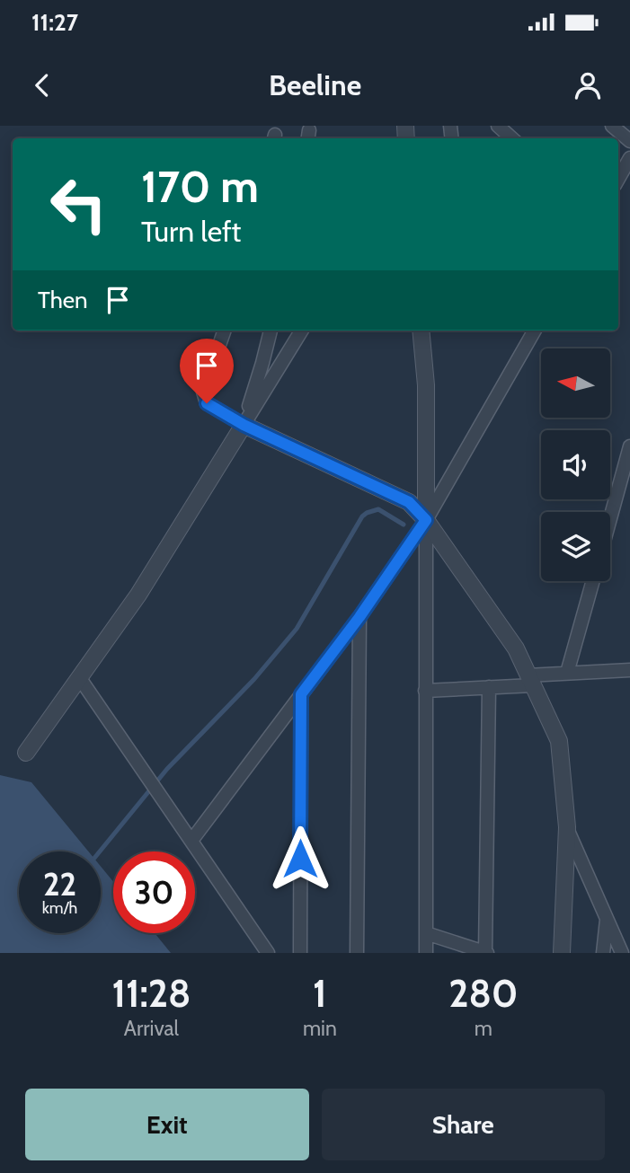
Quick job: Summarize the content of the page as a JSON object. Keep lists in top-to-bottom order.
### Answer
{
  "north": "left",
  "page": {
    "status": "11:27",
    "header": "Beeline",
    "turn": ["170 m", "Turn left"],
    "then": "Then",
    "speed": "22 km/h",
    "limit": "30",
    "eta": [
      "11:28",
      "Arrival",
      "1",
      "min",
      "280",
      "m"
    ],
    "buttons": ["Exit", "Share"]
  }
}
